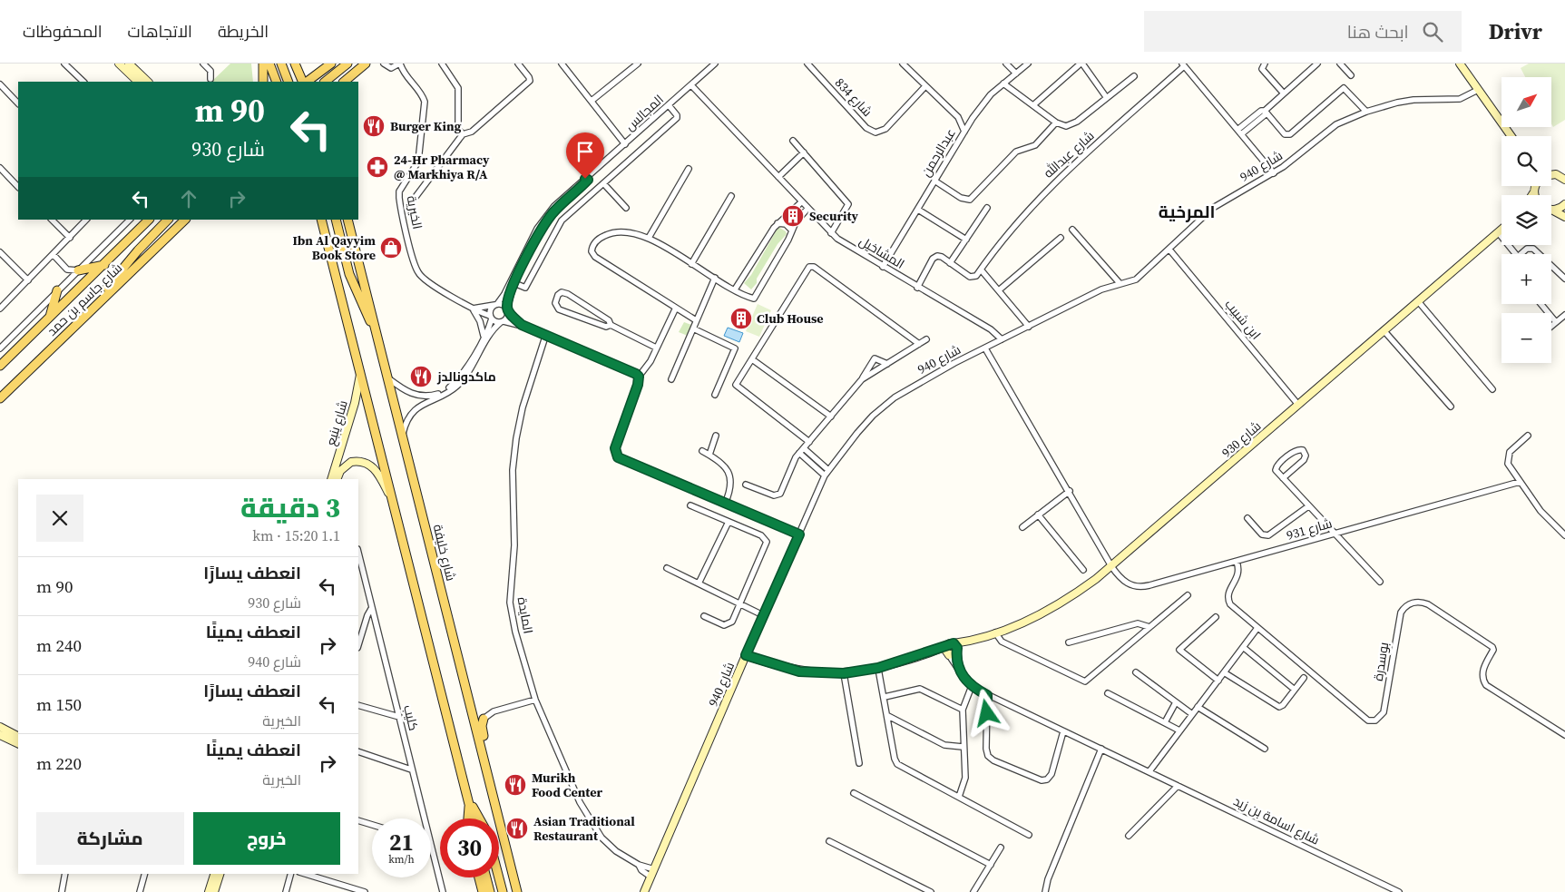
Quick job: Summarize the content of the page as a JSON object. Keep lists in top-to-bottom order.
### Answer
{
  "streets": {
    "main road": ["شارع جاسم بن حمد", "شارع خليفة"],
    "street": [
      "شارع 834",
      "المجالس",
      "عبدالرحمن",
      "شارع عبدالله",
      "شارع 940",
      "الخيرية",
      "المشاخيل",
      "ابن شبيب",
      "شارع ينبع",
      "شارع 930",
      "شارع 931",
      "المايدة",
      "بوسدرة",
      "كليب",
      "شارع اسامة بن زيد"
    ]
  },
  "crossings": [
    ["المجالس", "الخيرية"],
    ["المجالس", "المشاخيل"],
    ["عبدالرحمن", "المشاخيل"],
    ["شارع 940", "المشاخيل"],
    ["شارع 940", "ابن شبيب"],
    ["شارع 940", "شارع 930"],
    ["شارع 940", "شارع 931"],
    ["شارع 940", "المايدة"],
    ["ابن شبيب", "شارع 930"],
    ["شارع 930", "شارع 931"],
    ["شارع 930", "شارع اسامة بن زيد"],
    ["شارع 931", "بوسدرة"]
  ],
  "districts": ["المرخية"],
  "places": {
    "restaurant": [
      "Burger King",
      "ماكدونالدز",
      "Murikh Food Center",
      "Asian Traditional Restaurant"
    ],
    "pharmacy": ["24-Hr Pharmacy @ Markhiya R/A"],
    "building": ["Security", "Club House"],
    "shop": ["Ibn Al Qayyim Book Store"]
  },
  "north": "top right",
  "page": {
    "header": "Drivr",
    "search": "ابحث هنا",
    "nav": ["الخريطة", "الاتجاهات", "المحفوظات"],
    "map_buttons": ["+", "−"],
    "turn": ["90 m", "شارع 930"],
    "heading": ["3 دقيقة", "1.1 km · 15:20"],
    "list": [
      {
        "name": "انعطف يسارًا",
        "note": "شارع 930",
        "value": "90 m"
      },
      {
        "name": "انعطف يمينًا",
        "note": "شارع 940",
        "value": "240 m"
      },
      {
        "name": "انعطف يسارًا",
        "note": "الخيرية",
        "value": "150 m"
      },
      {
        "name": "انعطف يمينًا",
        "note": "الخيرية",
        "value": "220 m"
      }
    ],
    "buttons": ["خروج", "مشاركة"],
    "speed": "21 km/h",
    "limit": "30"
  }
}
